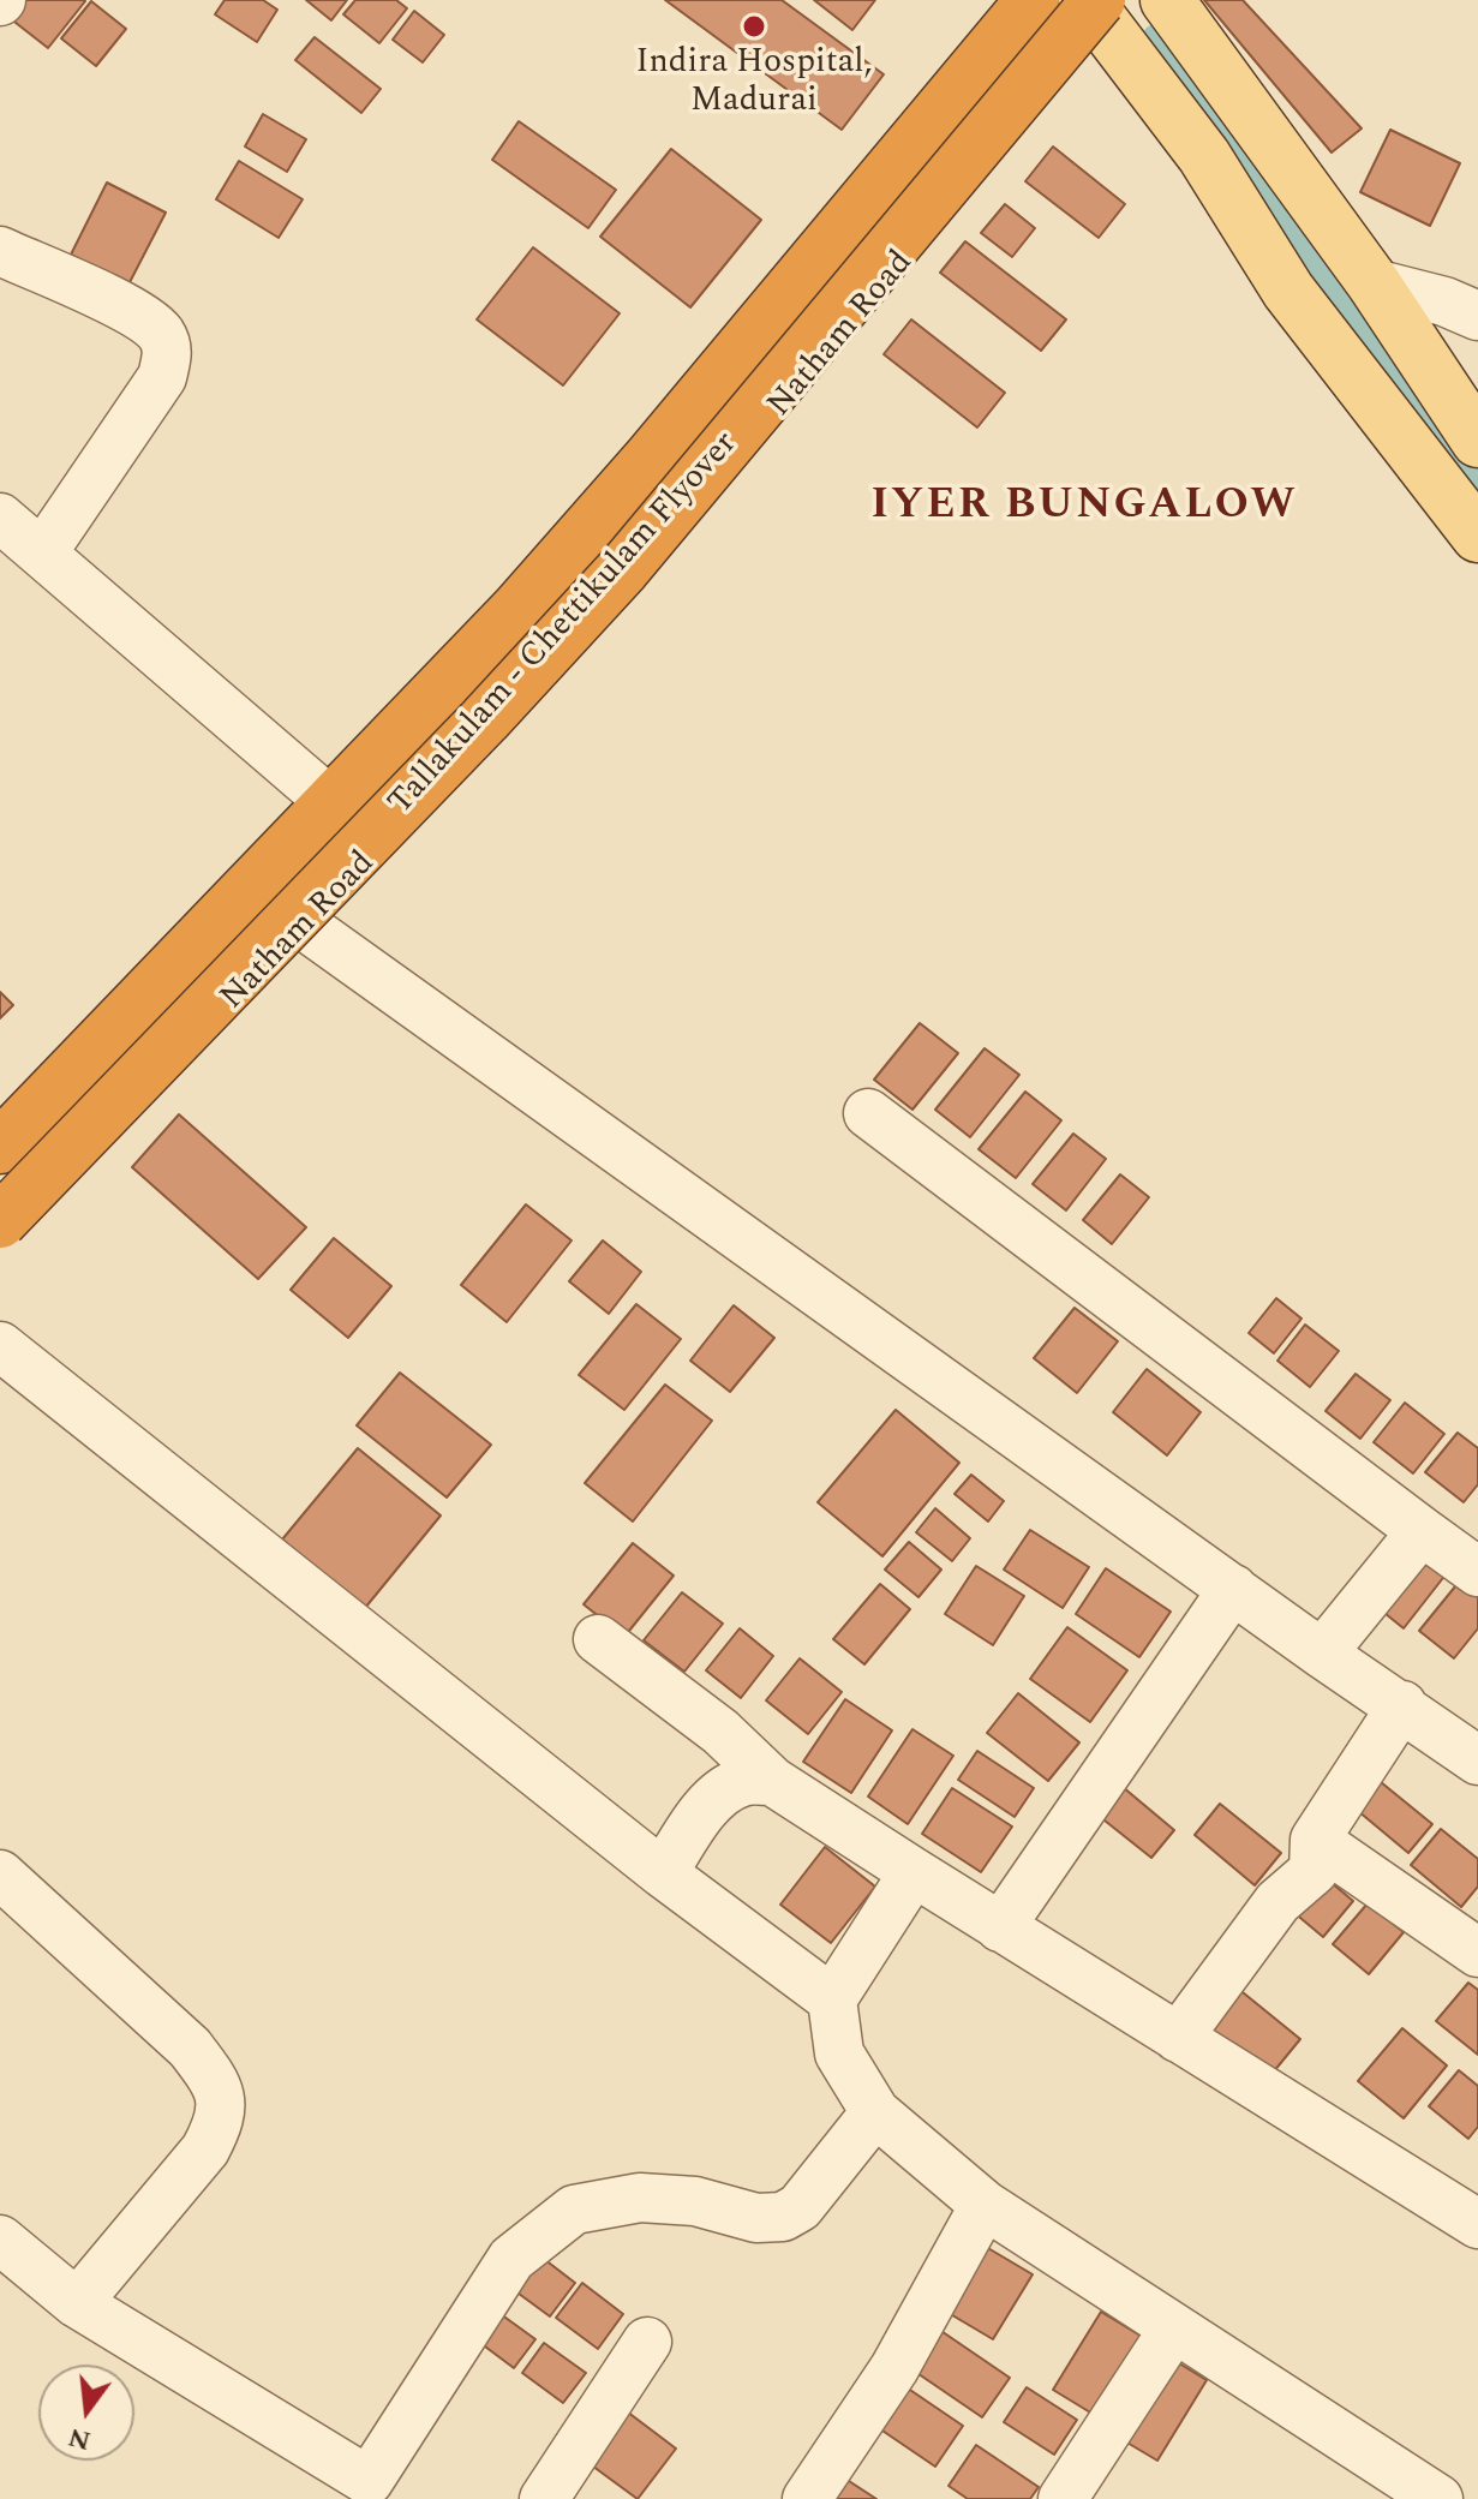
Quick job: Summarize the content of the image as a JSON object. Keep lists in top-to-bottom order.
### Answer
{
  "streets": {
    "highway": ["Tallakulam - Chettikulam Flyover"],
    "main road": ["Natham Road"]
  },
  "crossings": [
    ["Natham Road", "Tallakulam - Chettikulam Flyover"]
  ],
  "districts": ["IYER BUNGALOW"],
  "places": ["Indira Hospital, Madurai"],
  "north": "bottom"
}
